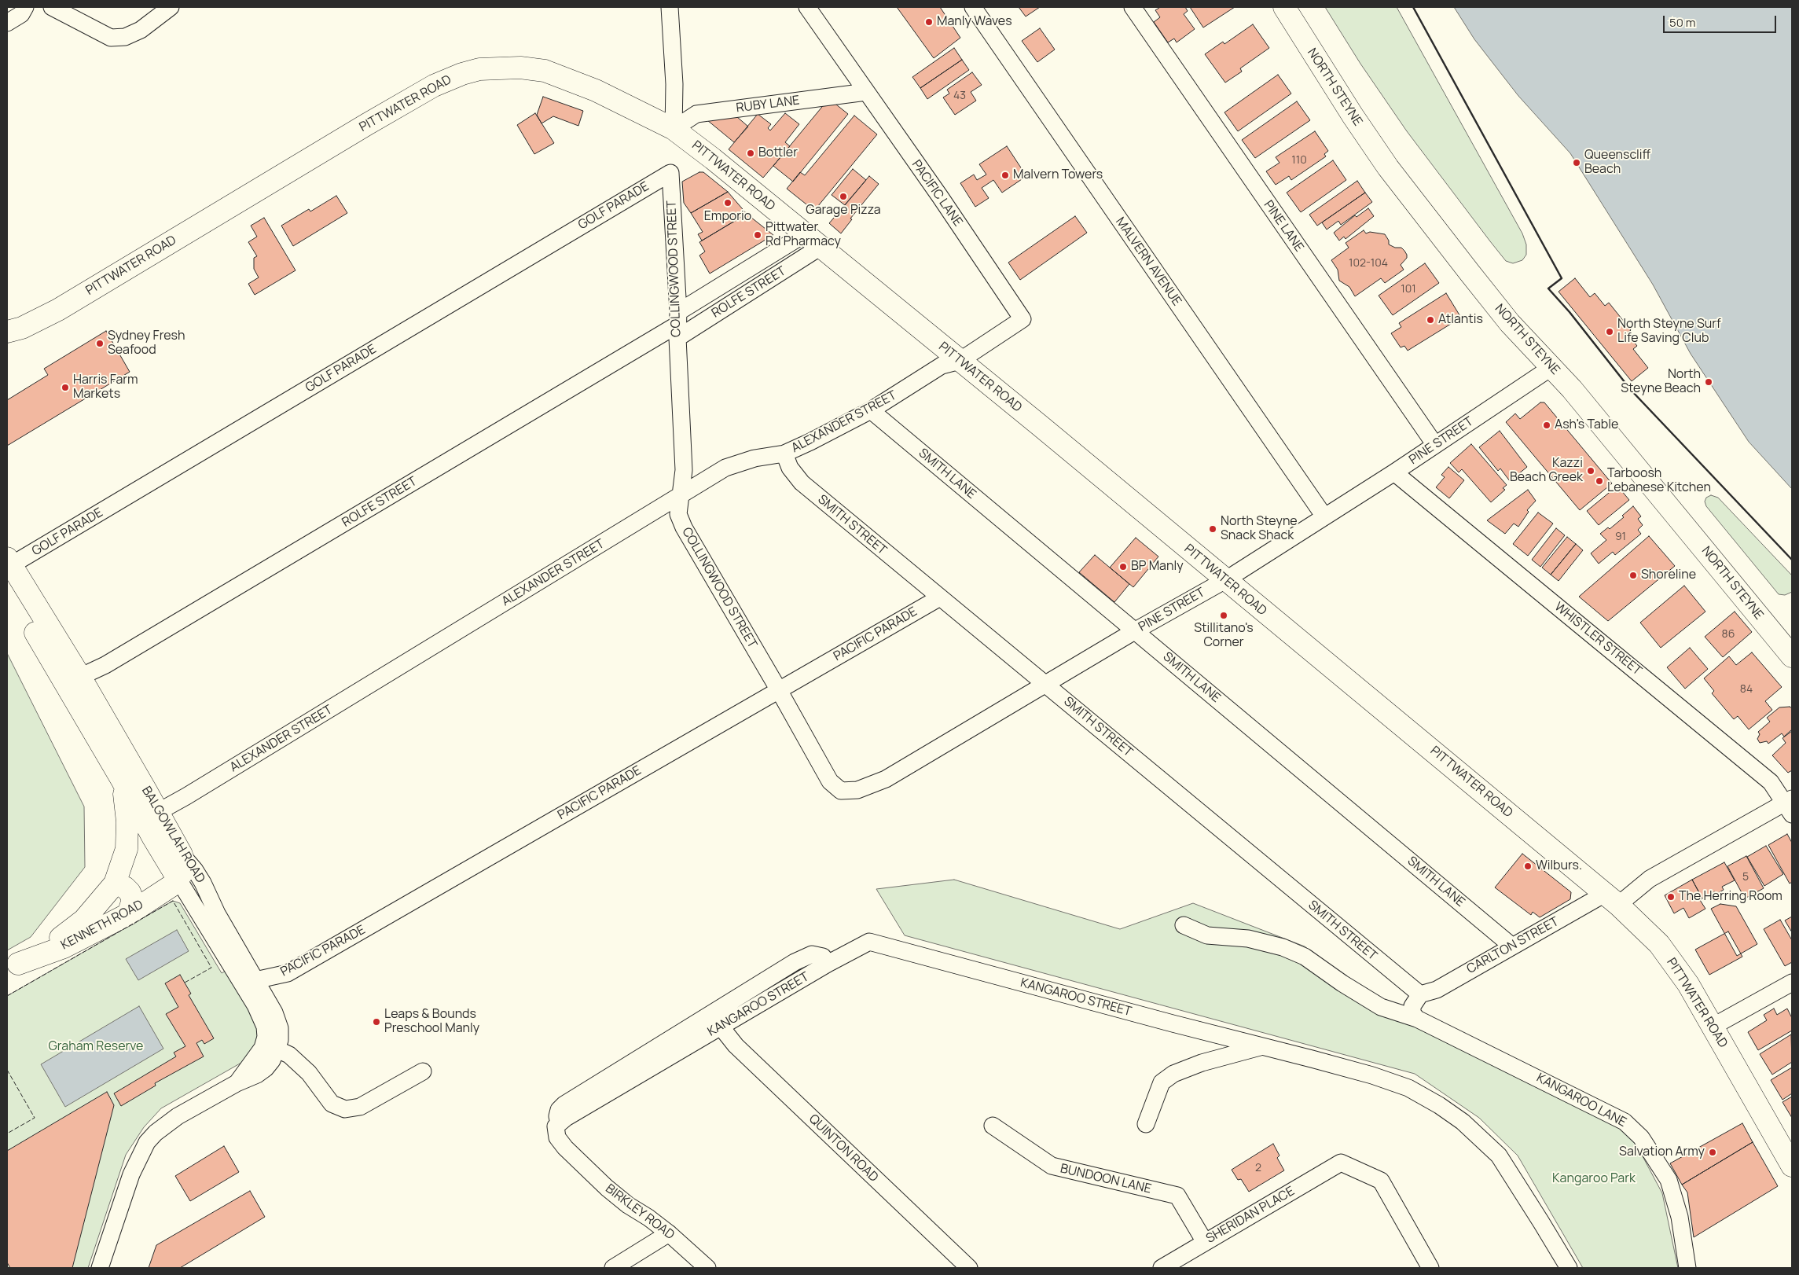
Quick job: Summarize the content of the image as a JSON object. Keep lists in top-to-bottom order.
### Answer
{
  "streets": {
    "main road": [
      "NORTH STEYNE",
      "PITTWATER ROAD",
      "BALGOWLAH ROAD",
      "KENNETH ROAD"
    ],
    "street": [
      "RUBY LANE",
      "PACIFIC LANE",
      "GOLF PARADE",
      "PINE LANE",
      "MALVERN AVENUE",
      "COLLINGWOOD STREET",
      "ROLFE STREET",
      "ALEXANDER STREET",
      "PINE STREET",
      "SMITH LANE",
      "SMITH STREET",
      "PACIFIC PARADE",
      "WHISTLER STREET",
      "CARLTON STREET",
      "KANGAROO STREET",
      "KANGAROO LANE",
      "QUINTON ROAD",
      "BUNDOON LANE",
      "BIRKLEY ROAD",
      "SHERIDAN PLACE"
    ]
  },
  "crossings": [
    ["NORTH STEYNE", "PINE STREET"],
    ["PITTWATER ROAD", "RUBY LANE"],
    ["PITTWATER ROAD", "PACIFIC LANE"],
    ["PITTWATER ROAD", "ROLFE STREET"],
    ["PITTWATER ROAD", "ALEXANDER STREET"],
    ["PITTWATER ROAD", "PINE STREET"],
    ["PITTWATER ROAD", "CARLTON STREET"],
    ["RUBY LANE", "PACIFIC LANE"],
    ["PACIFIC LANE", "ALEXANDER STREET"],
    ["GOLF PARADE", "COLLINGWOOD STREET"],
    ["GOLF PARADE", "BALGOWLAH ROAD"],
    ["PINE LANE", "PINE STREET"],
    ["MALVERN AVENUE", "PINE STREET"],
    ["COLLINGWOOD STREET", "ROLFE STREET"],
    ["COLLINGWOOD STREET", "ALEXANDER STREET"],
    ["COLLINGWOOD STREET", "PINE STREET"],
    ["COLLINGWOOD STREET", "PACIFIC PARADE"],
    ["ROLFE STREET", "BALGOWLAH ROAD"],
    ["ALEXANDER STREET", "SMITH LANE"],
    ["ALEXANDER STREET", "SMITH STREET"],
    ["ALEXANDER STREET", "BALGOWLAH ROAD"],
    ["PINE STREET", "SMITH LANE"],
    ["PINE STREET", "SMITH STREET"],
    ["PINE STREET", "WHISTLER STREET"],
    ["SMITH LANE", "CARLTON STREET"],
    ["SMITH STREET", "PACIFIC PARADE"],
    ["SMITH STREET", "CARLTON STREET"],
    ["PACIFIC PARADE", "BALGOWLAH ROAD"],
    ["WHISTLER STREET", "CARLTON STREET"],
    ["BALGOWLAH ROAD", "KENNETH ROAD"],
    ["KANGAROO STREET", "QUINTON ROAD"],
    ["KANGAROO STREET", "BIRKLEY ROAD"],
    ["BUNDOON LANE", "SHERIDAN PLACE"]
  ],
  "parks": ["Graham Reserve", "Kangaroo Park"],
  "places": [
    "Manly Waves",
    "Bottler",
    "Queenscliff Beach",
    "Malvern Towers",
    "Garage Pizza",
    "Emporio",
    "Pittwater Rd Pharmacy",
    "Atlantis",
    "North Steyne Surf Life Saving Club",
    "Sydney Fresh Seafood",
    "North Steyne Beach",
    "Harris Farm Markets",
    "Ash's Table",
    "Kazzi Beach Greek",
    "Tarboosh Lebanese Kitchen",
    "North Steyne Snack Shack",
    "BP Manly",
    "Shoreline",
    "Stillitano's Corner",
    "Wilburs.",
    "The Herring Room",
    "Leaps & Bounds Preschool Manly",
    "Salvation Army"
  ],
  "house_numbers": [
    "43",
    "110",
    "102-104",
    "101",
    "91",
    "86",
    "84",
    "5",
    "2"
  ],
  "scale_bar": "50 m"
}
